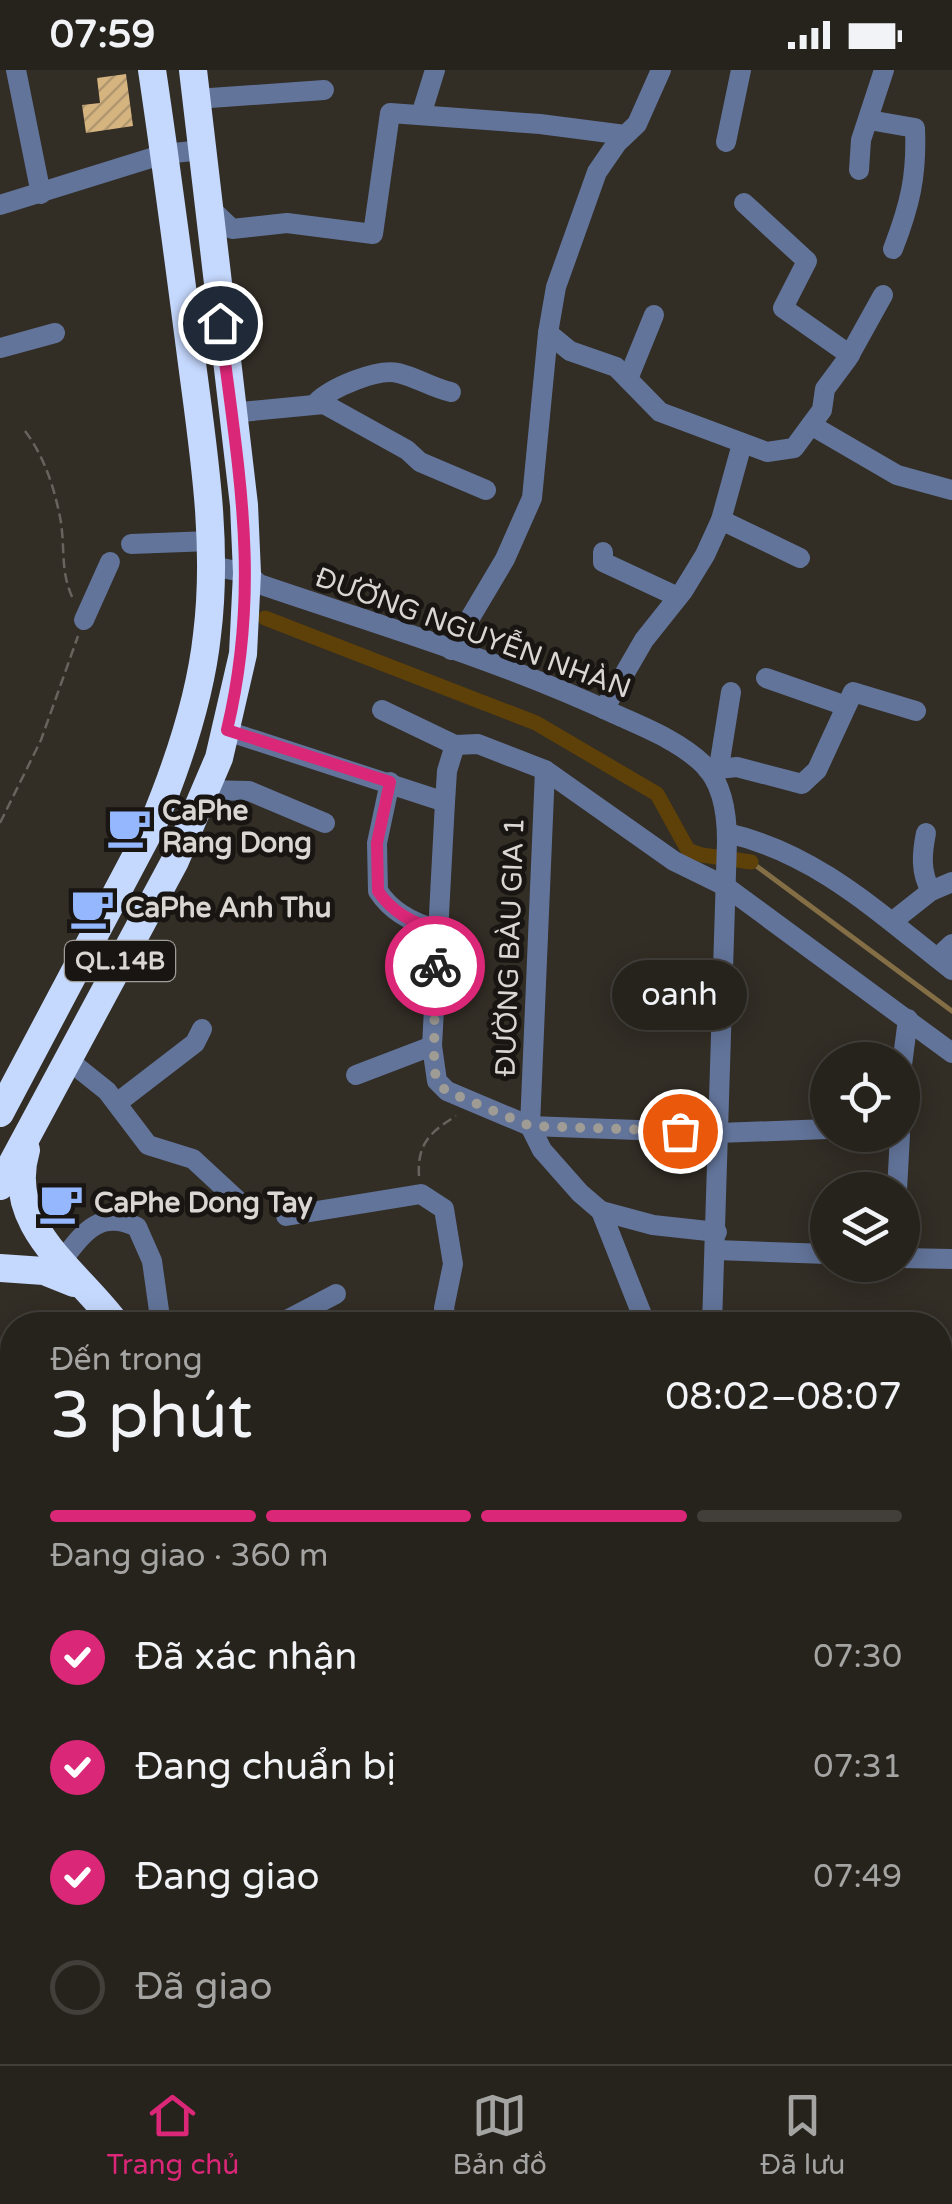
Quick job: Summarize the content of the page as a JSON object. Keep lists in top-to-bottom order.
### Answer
{
  "streets": {
    "highway": ["QL.14B"],
    "street": ["ĐƯỜNG NGUYỄN NHÀN", "ĐƯỜNG BÀU GIA 1"]
  },
  "crossings": [
    ["ĐƯỜNG NGUYỄN NHÀN", "QL.14B"]
  ],
  "places": {
    "cafe": ["CaPhe Rang Dong", "CaPhe Anh Thu", "CaPhe Dong Tay"],
    "other": ["oanh"]
  },
  "page": {
    "status": "07:59",
    "bubble": "oanh",
    "heading": ["3 phút", "Đến trong", "08:02–08:07"],
    "bar": "Đang giao · 360 m",
    "list": [
      ["Đã xác nhận", "07:30"],
      ["Đang chuẩn bị", "07:31"],
      ["Đang giao", "07:49"],
      "Đã giao"
    ],
    "tabs": ["Trang chủ", "Bản đồ", "Đã lưu"]
  }
}
